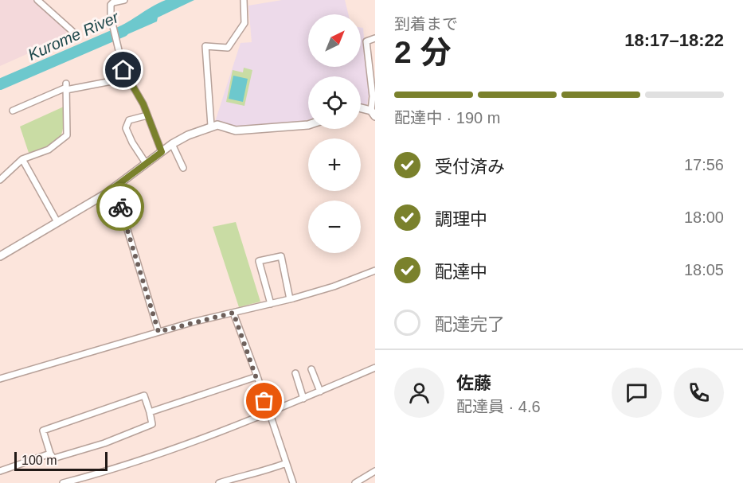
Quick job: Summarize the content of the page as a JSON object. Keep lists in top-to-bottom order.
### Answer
{
  "water": ["Kurome River"],
  "scale_bar": "100 m",
  "north": "top right",
  "page": {
    "heading": ["2 分", "到着まで", "18:17–18:22"],
    "panel": ["佐藤", "配達員 · 4.6"],
    "map_buttons": ["+", "−"],
    "bar": "配達中 · 190 m",
    "list": [
      ["受付済み", "17:56"],
      ["調理中", "18:00"],
      ["配達中", "18:05"],
      "配達完了"
    ],
    "scale": "100 m"
  }
}
